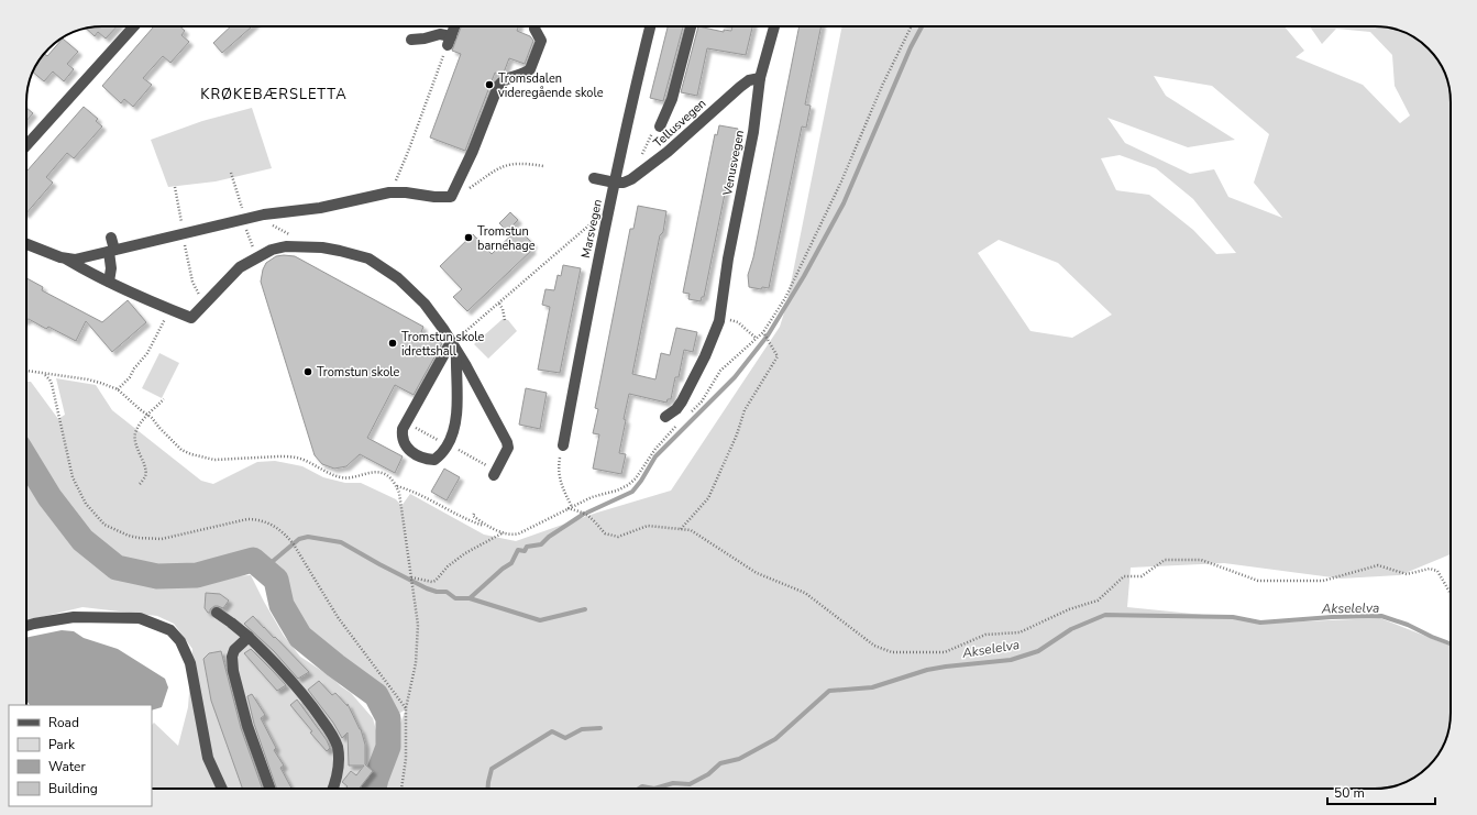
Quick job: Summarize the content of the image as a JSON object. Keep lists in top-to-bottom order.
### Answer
{
  "streets": {
    "street": ["Tellusvegen", "Venusvegen", "Marsvegen"]
  },
  "crossings": [
    ["Tellusvegen", "Venusvegen"],
    ["Tellusvegen", "Marsvegen"]
  ],
  "districts": ["KRØKEBÆRSLETTA"],
  "water": ["Akselelva"],
  "places": [
    "Tromsdalen videregående skole",
    "Tromstun barnehage",
    "Tromstun skole idrettshall",
    "Tromstun skole"
  ],
  "legend": [
    "Road",
    "Park",
    "Water",
    "Building"
  ],
  "scale_bar": "50 m"
}
